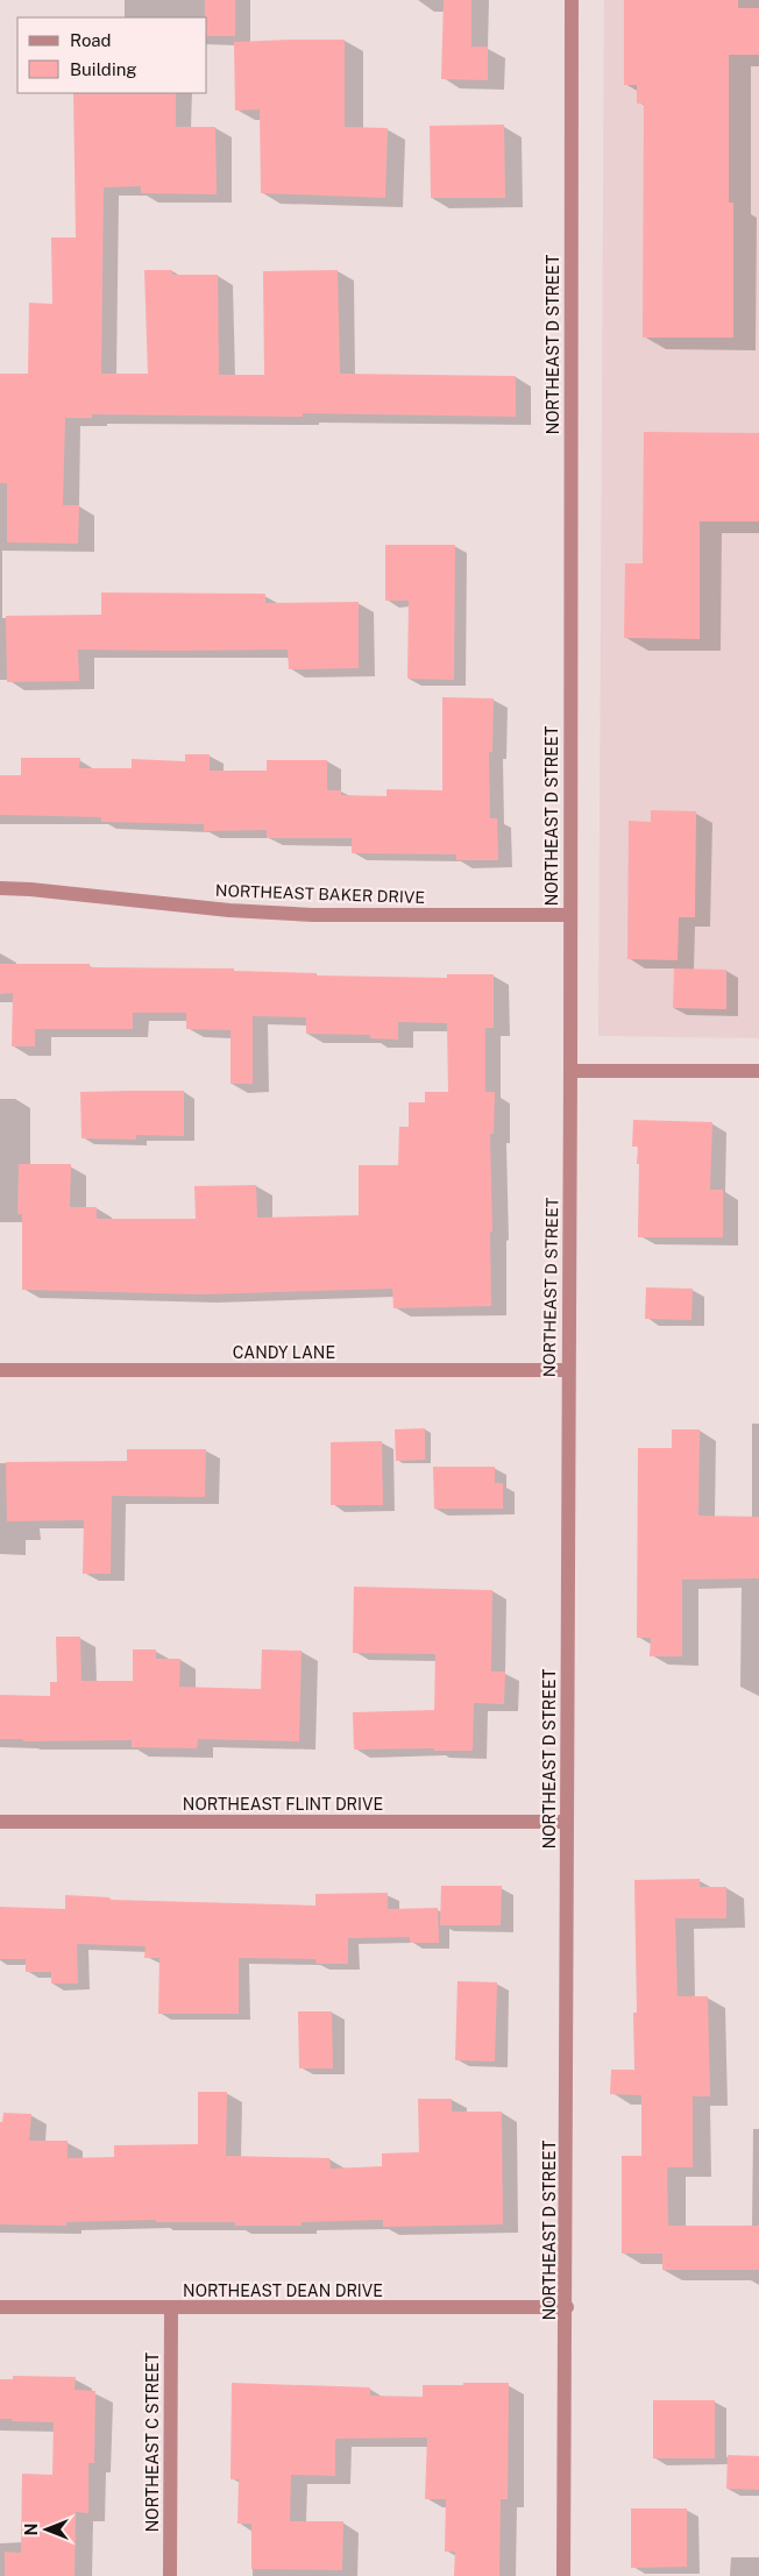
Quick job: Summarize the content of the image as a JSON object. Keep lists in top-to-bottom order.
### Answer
{
  "streets": {
    "street": [
      "NORTHEAST D STREET",
      "NORTHEAST BAKER DRIVE",
      "CANDY LANE",
      "NORTHEAST FLINT DRIVE",
      "NORTHEAST DEAN DRIVE",
      "NORTHEAST C STREET"
    ]
  },
  "crossings": [
    ["NORTHEAST D STREET", "NORTHEAST BAKER DRIVE"],
    ["NORTHEAST D STREET", "CANDY LANE"],
    ["NORTHEAST D STREET", "NORTHEAST FLINT DRIVE"],
    ["NORTHEAST D STREET", "NORTHEAST DEAN DRIVE"],
    ["NORTHEAST DEAN DRIVE", "NORTHEAST C STREET"]
  ],
  "legend": ["Road", "Building"],
  "north": "left"
}
